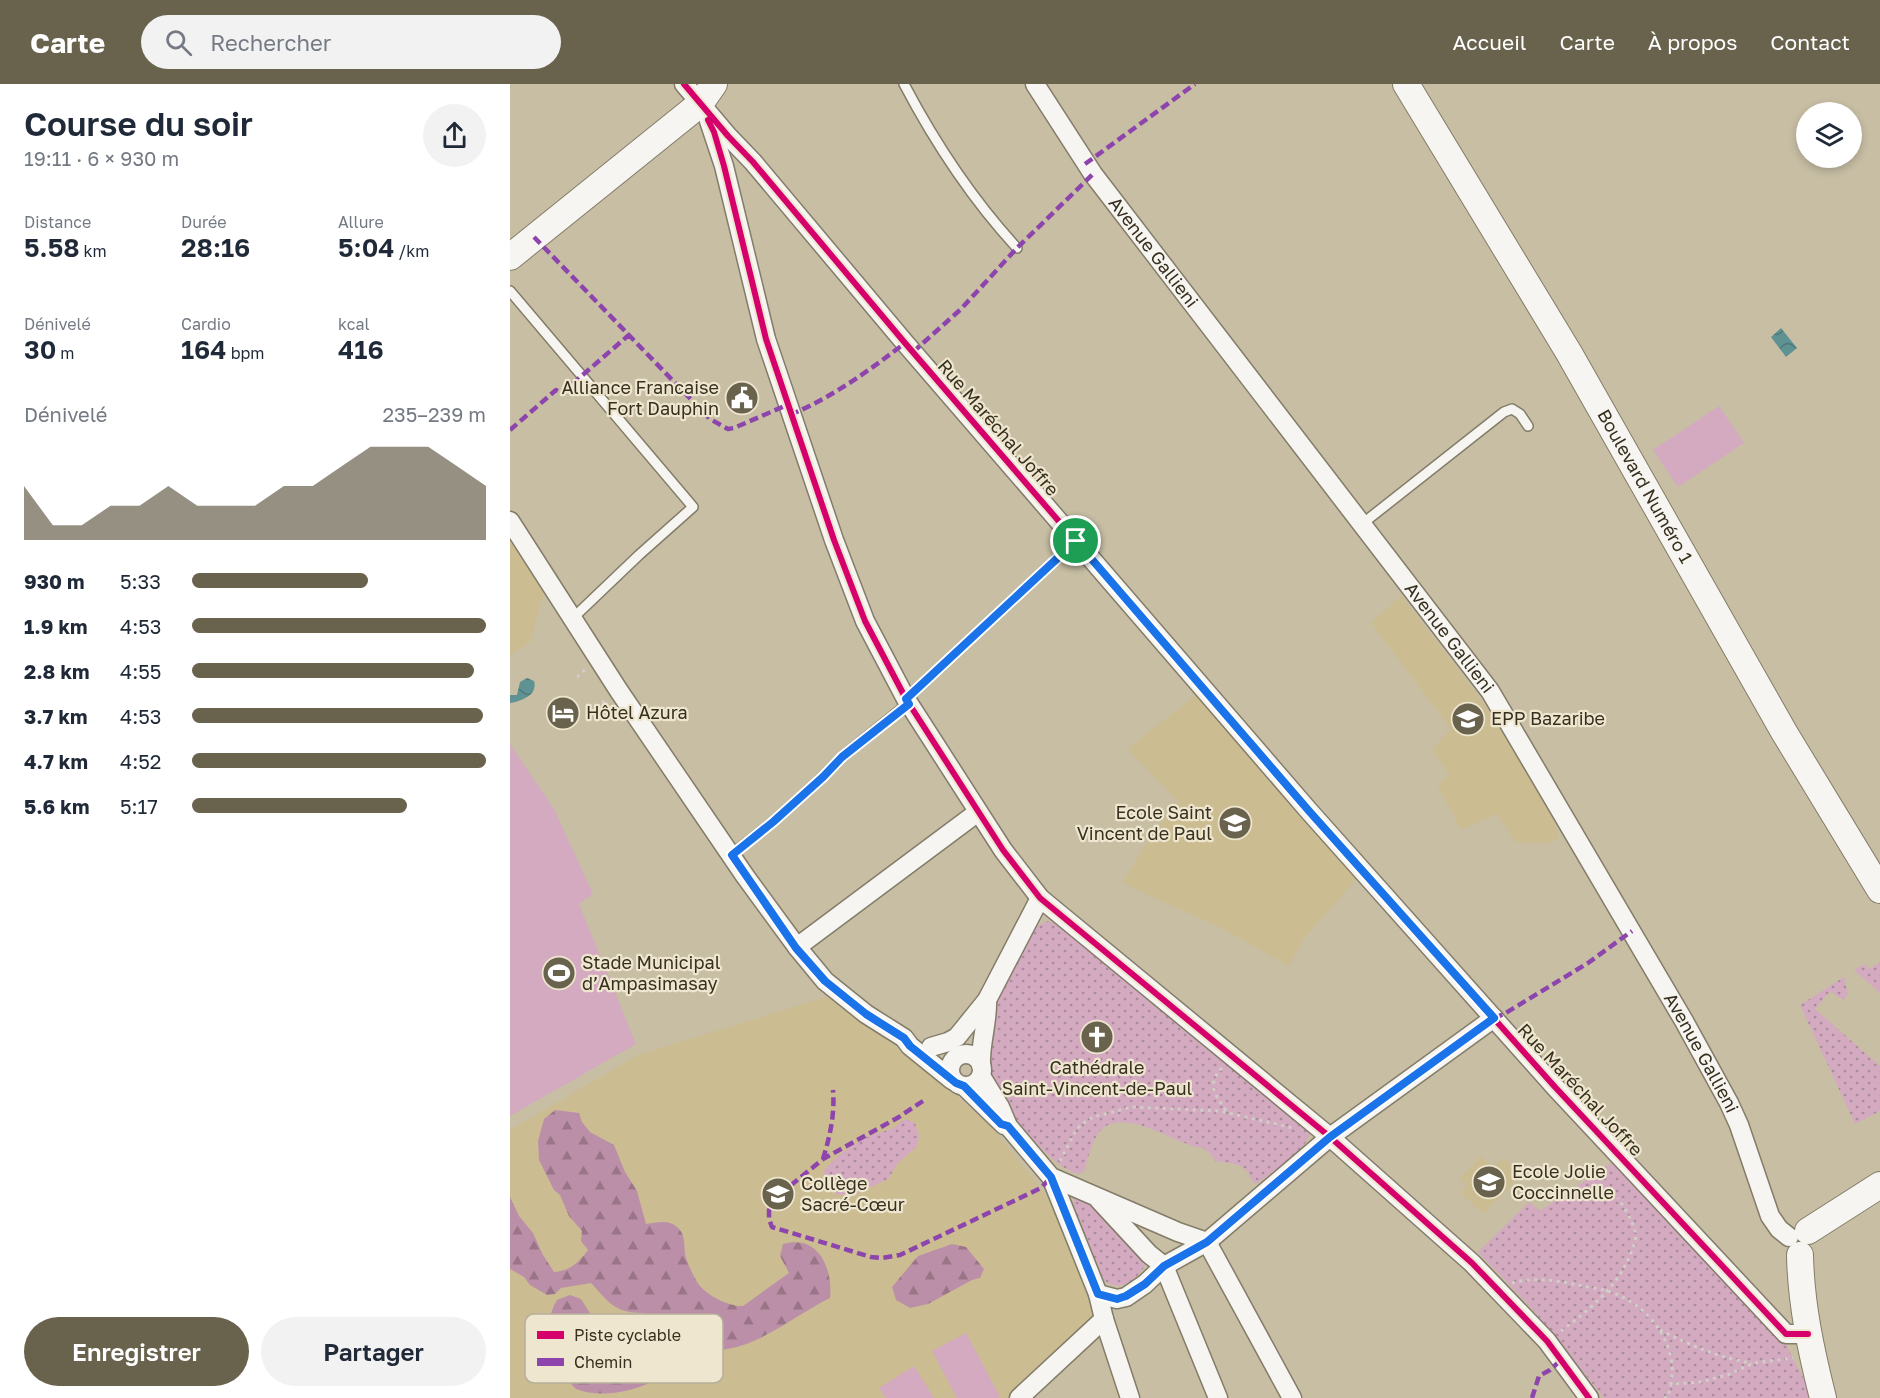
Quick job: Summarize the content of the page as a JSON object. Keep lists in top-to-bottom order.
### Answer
{
  "streets": {
    "main road": ["Boulevard Numéro 1"],
    "street": ["Avenue Gallieni", "Rue Maréchal Joffre"]
  },
  "places": {
    "public building": ["Alliance Francaise Fort Dauphin"],
    "hotel": ["Hôtel Azura"],
    "school or university": [
      "EPP Bazaribe",
      "Ecole Saint Vincent de Paul",
      "Ecole Jolie Coccinnelle",
      "Collège Sacré-Cœur"
    ],
    "sports": ["Stade Municipal d’Ampasimasay"],
    "church": ["Cathédrale Saint-Vincent-de-Paul"]
  },
  "legend": ["Piste cyclable", "Chemin"],
  "page": {
    "header": "Carte",
    "search": "Rechercher",
    "nav": [
      "Accueil",
      "Carte",
      "À propos",
      "Contact"
    ],
    "heading": ["Course du soir", "19:11 · 6 × 930 m"],
    "stats": [
      ["Distance", "5.58 km"],
      ["Durée", "28:16"],
      ["Allure", "5:04 /km"],
      ["Dénivelé", "30 m"],
      ["Cardio", "164 bpm"],
      ["kcal", "416"]
    ],
    "chart": ["Dénivelé", "235–239 m"],
    "list": [
      {
        "name": "930 m",
        "note": "5:33"
      },
      {
        "name": "1.9 km",
        "note": "4:53"
      },
      {
        "name": "2.8 km",
        "note": "4:55"
      },
      {
        "name": "3.7 km",
        "note": "4:53"
      },
      {
        "name": "4.7 km",
        "note": "4:52"
      },
      {
        "name": "5.6 km",
        "note": "5:17"
      }
    ],
    "buttons": ["Enregistrer", "Partager"]
  }
}
